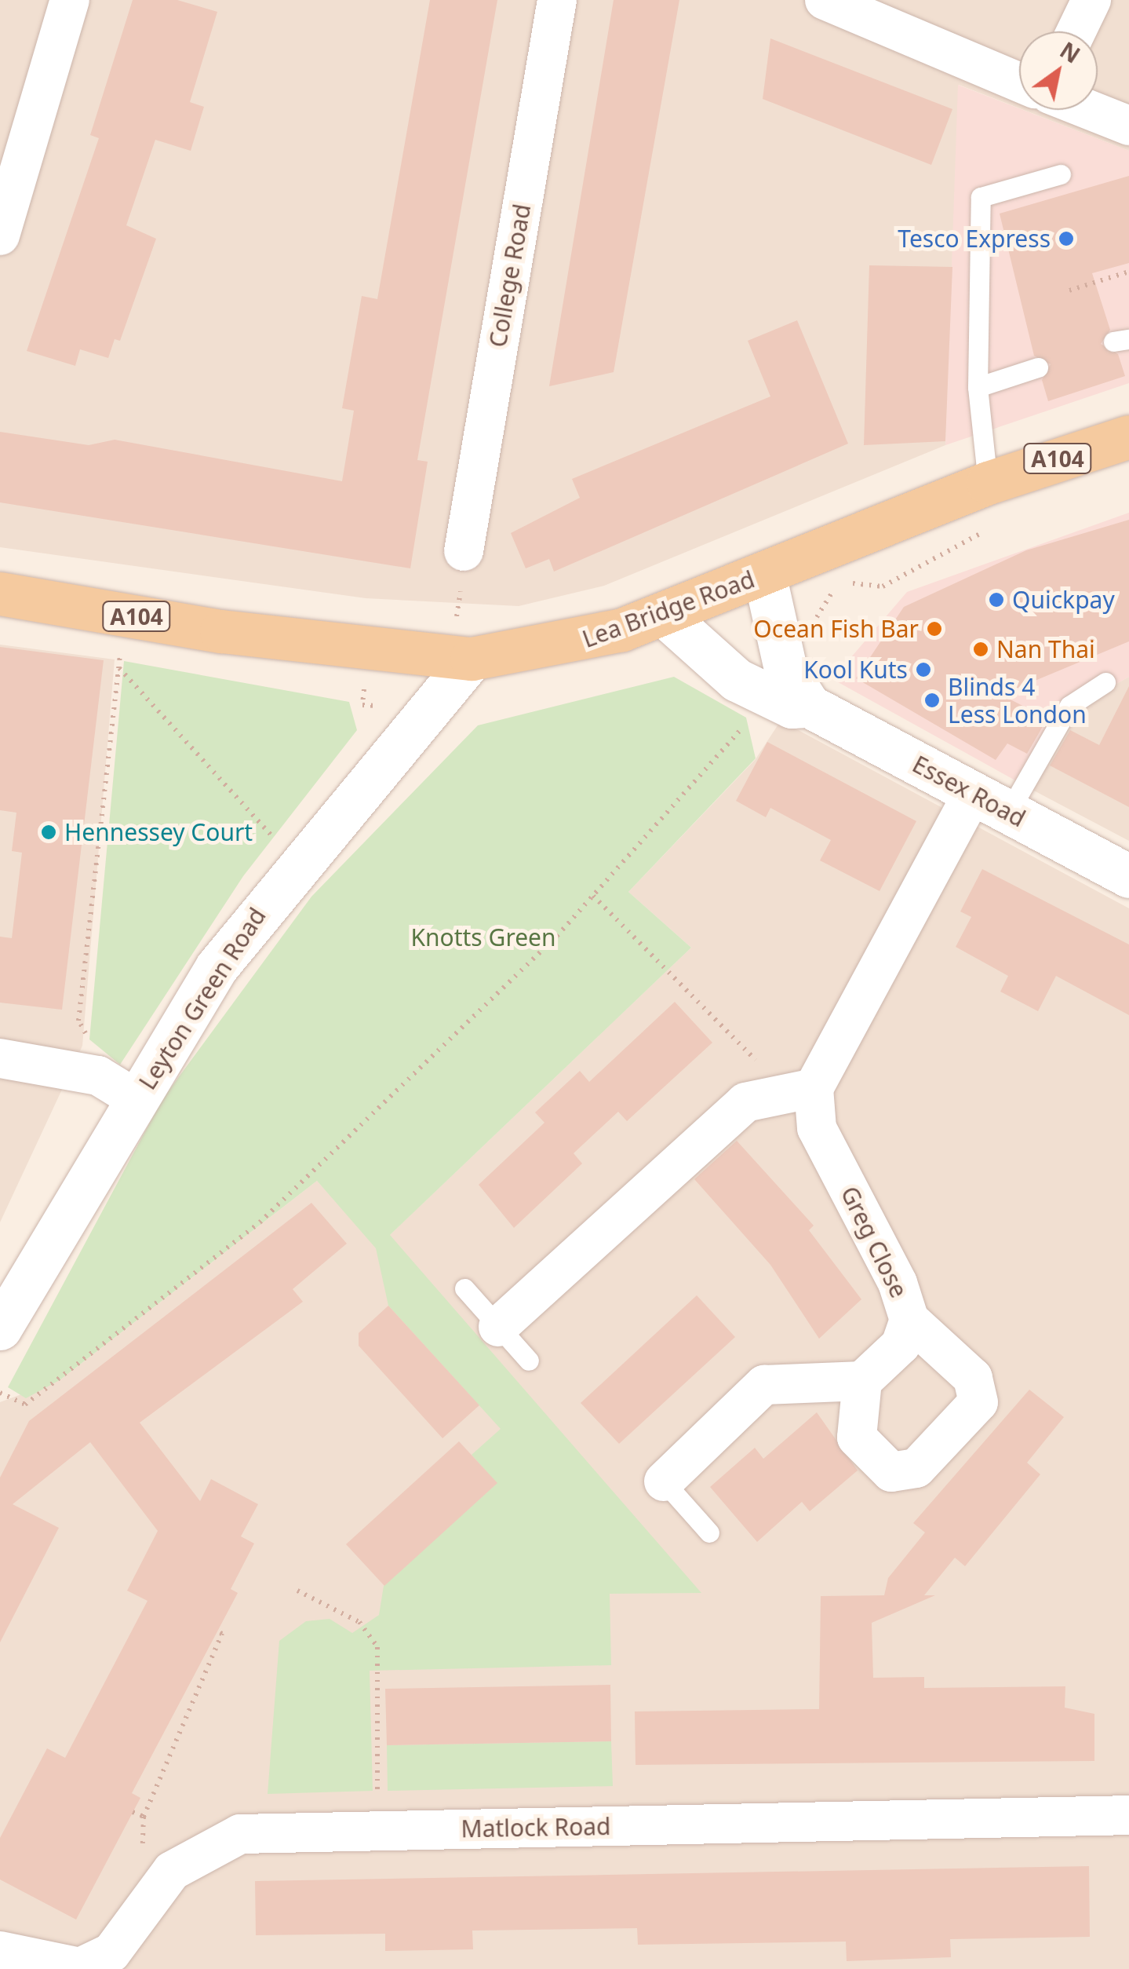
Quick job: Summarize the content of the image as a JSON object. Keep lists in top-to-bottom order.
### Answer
{
  "streets": {
    "main road": [
      "A104",
      "Lea Bridge Road",
      "Essex Road",
      "Leyton Green Road"
    ],
    "street": ["College Road", "Greg Close", "Matlock Road"]
  },
  "crossings": [
    ["Lea Bridge Road", "Essex Road"],
    ["Lea Bridge Road", "Leyton Green Road"]
  ],
  "parks": ["Knotts Green"],
  "places": [
    "Tesco Express",
    "Quickpay",
    "Ocean Fish Bar",
    "Nan Thai",
    "Kool Kuts",
    "Blinds 4 Less London",
    "Hennessey Court"
  ],
  "north": "top right"
}
